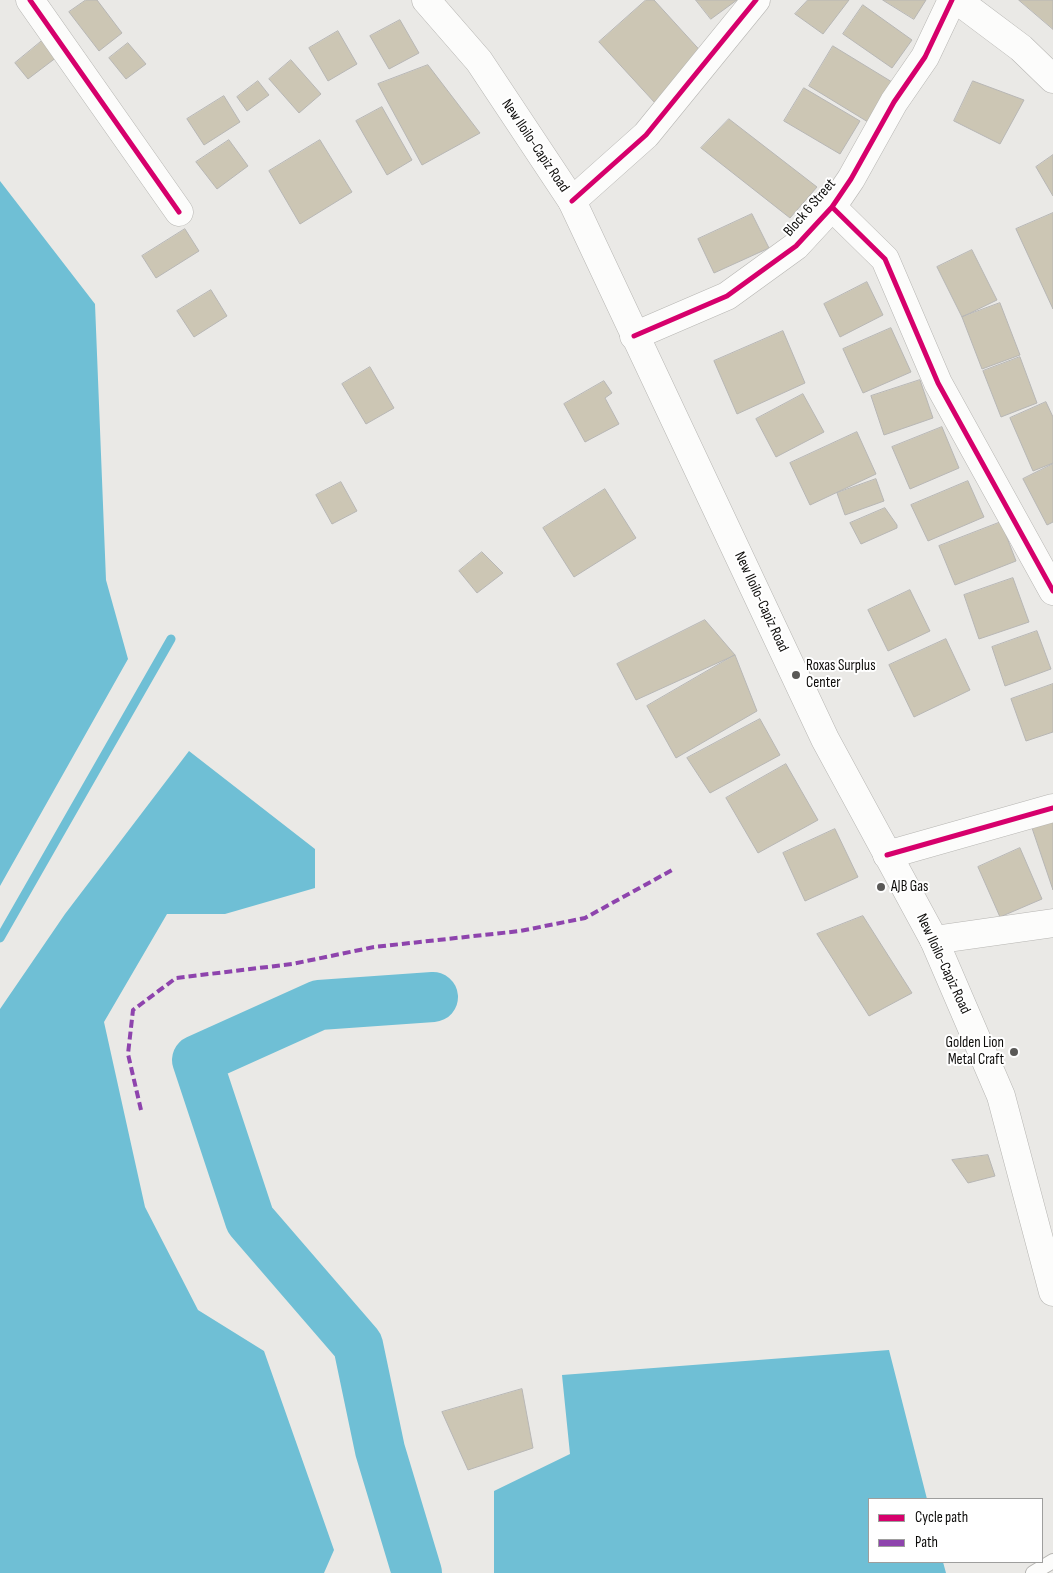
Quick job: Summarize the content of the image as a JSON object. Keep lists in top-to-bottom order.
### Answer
{
  "streets": {
    "main road": ["New Iloilo-Capiz Road", "Block 6 Street"]
  },
  "crossings": [
    ["New Iloilo-Capiz Road", "Block 6 Street"]
  ],
  "places": ["Roxas Surplus Center", "AJB Gas", "Golden Lion Metal Craft"],
  "legend": ["Cycle path", "Path"]
}
